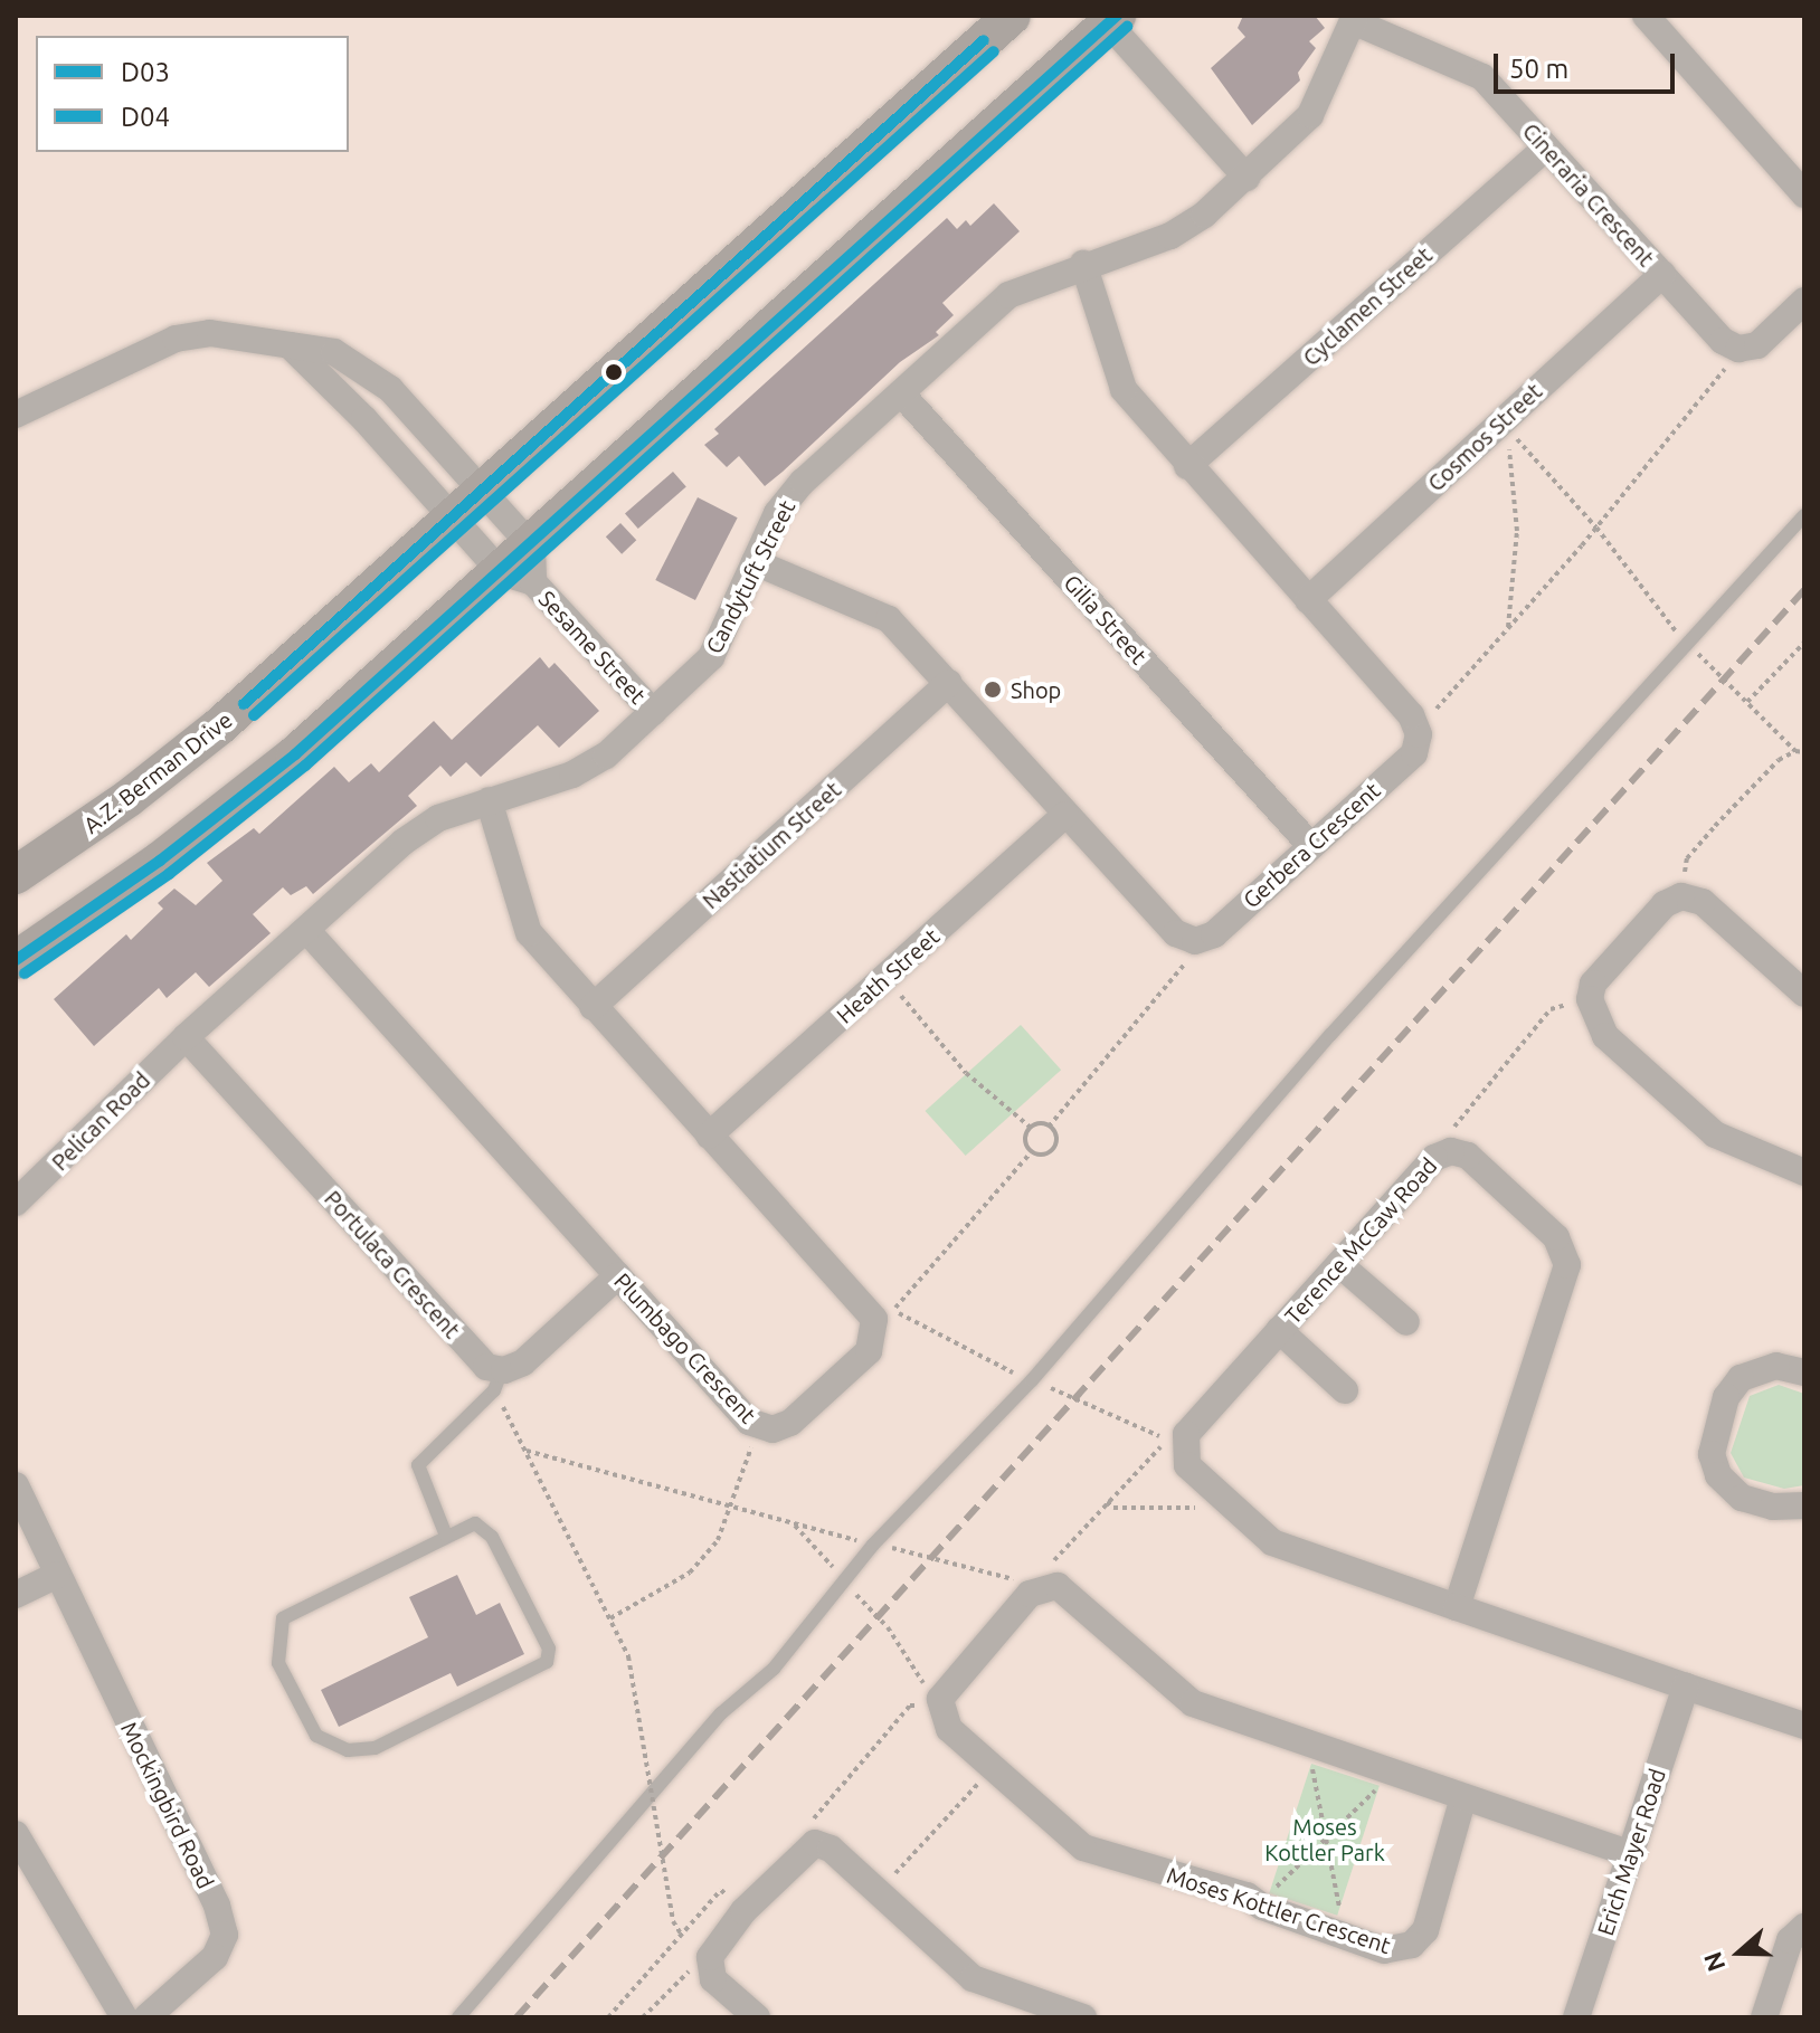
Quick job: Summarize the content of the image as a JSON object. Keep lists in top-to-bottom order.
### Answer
{
  "streets": {
    "main road": ["A.Z. Berman Drive"],
    "street": [
      "Cineraria Crescent",
      "Cyclamen Street",
      "Cosmos Street",
      "Candytuft Street",
      "Gilia Street",
      "Sesame Street",
      "Nastiatium Street",
      "Gerbera Crescent",
      "Heath Street",
      "Pelican Road",
      "Terence McCaw Road",
      "Portulaca Crescent",
      "Plumbago Crescent",
      "Mockingbird Road",
      "Erich Mayer Road",
      "Moses Kottler Crescent"
    ]
  },
  "crossings": [
    ["Cineraria Crescent", "Cyclamen Street"],
    ["Cineraria Crescent", "Cosmos Street"],
    ["Cineraria Crescent", "Candytuft Street"],
    ["Candytuft Street", "Gilia Street"],
    ["Candytuft Street", "Sesame Street"],
    ["Candytuft Street", "Gerbera Crescent"],
    ["Candytuft Street", "Pelican Road"],
    ["Candytuft Street", "Portulaca Crescent"],
    ["Candytuft Street", "Plumbago Crescent"],
    ["Gilia Street", "Gerbera Crescent"],
    ["Nastiatium Street", "Gerbera Crescent"],
    ["Nastiatium Street", "Plumbago Crescent"],
    ["Gerbera Crescent", "Heath Street"],
    ["Heath Street", "Plumbago Crescent"],
    ["Pelican Road", "Portulaca Crescent"],
    ["Terence McCaw Road", "Erich Mayer Road"]
  ],
  "parks": ["Moses Kottler Park"],
  "places": ["Shop"],
  "lines": ["transit line D03", "transit line D04"],
  "legend": ["D03", "D04"],
  "scale_bar": "50 m",
  "north": "left"
}
